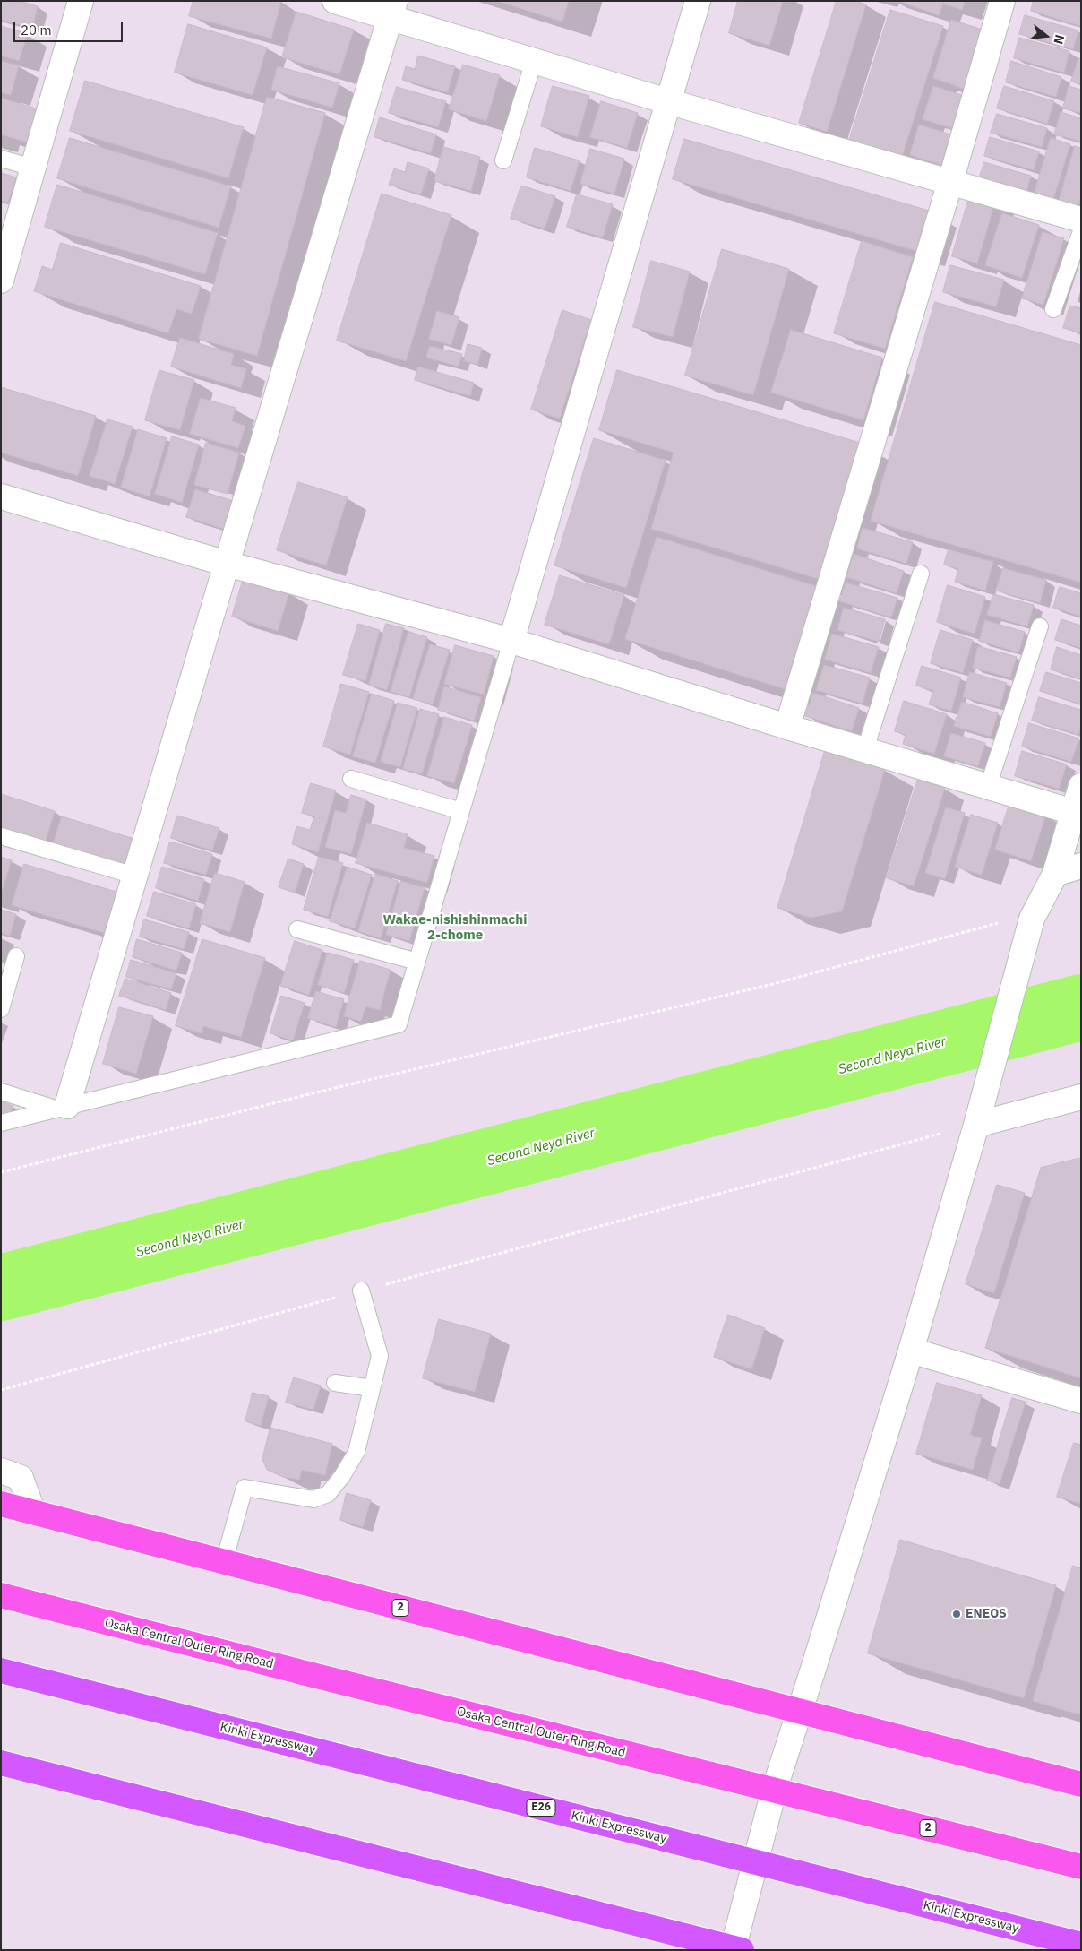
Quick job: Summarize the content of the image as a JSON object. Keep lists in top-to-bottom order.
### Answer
{
  "streets": {
    "highway": ["Kinki Expressway", "E26"],
    "main road": ["2", "Osaka Central Outer Ring Road"]
  },
  "districts": ["Wakae-nishishinmachi 2-chome"],
  "water": ["Second Neya River"],
  "places": ["ENEOS"],
  "scale_bar": "20 m",
  "north": "right"
}
